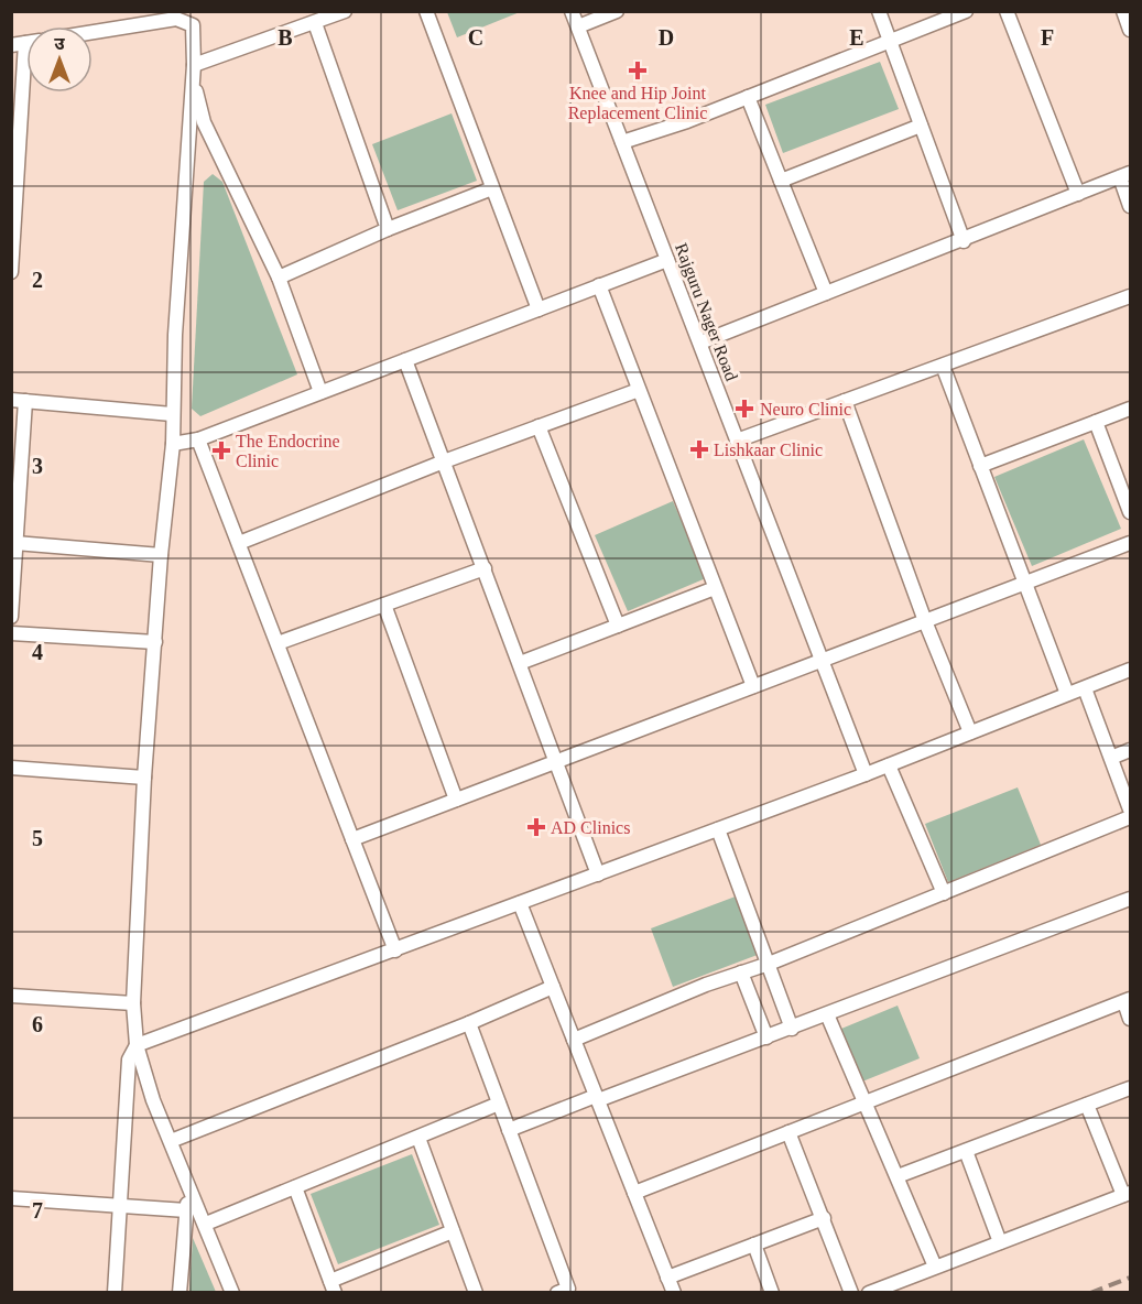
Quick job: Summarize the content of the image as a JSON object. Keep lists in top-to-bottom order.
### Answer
{
  "streets": {
    "street": ["Rajguru Nager Road"]
  },
  "places": {
    "health": [
      "Knee and Hip Joint Replacement Clinic",
      "Neuro Clinic",
      "Lishkaar Clinic",
      "The Endocrine Clinic",
      "AD Clinics"
    ]
  },
  "north": "top",
  "grid": {
    "columns": [
      "B",
      "C",
      "D",
      "E",
      "F"
    ],
    "rows": [
      "2",
      "3",
      "4",
      "5",
      "6",
      "7"
    ]
  }
}
